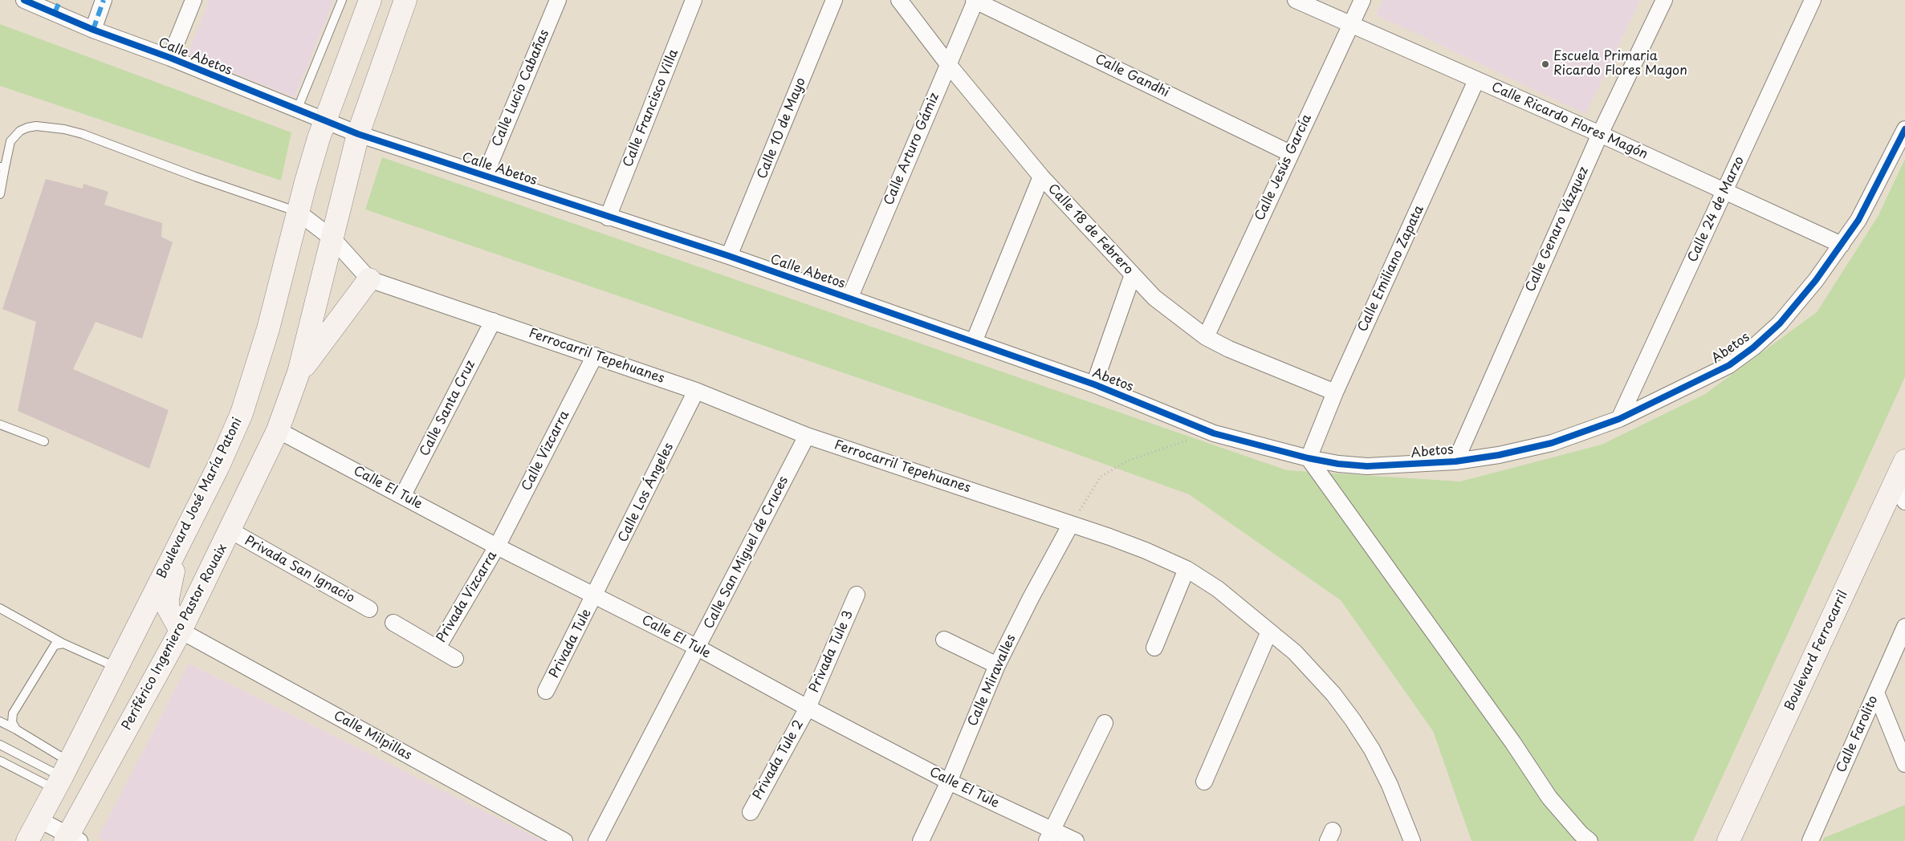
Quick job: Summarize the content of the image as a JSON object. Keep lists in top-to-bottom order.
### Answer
{
  "streets": {
    "main road": ["Boulevard José María Patoni", "Periférico Ingeniero Pastor Rouaix", "Boulevard Ferrocarril"],
    "street": [
      "Calle Abetos",
      "Calle Gandhi",
      "Calle Lucio Cabañas",
      "Calle Francisco Villa",
      "Calle Ricardo Flores Magón",
      "Calle 10 de Mayo",
      "Calle Arturo Gámiz",
      "Calle Jesús García",
      "Calle 24 de Marzo",
      "Calle 18 de Febrero",
      "Calle Genaro Vázquez",
      "Calle Emiliano Zapata",
      "Abetos",
      "Ferrocarril Tepehuanes",
      "Calle Santa Cruz",
      "Calle Vizcarra",
      "Calle El Tule",
      "Calle Los Ángeles",
      "Calle San Miguel de Cruces",
      "Privada San Ignacio",
      "Privada Vizcarra",
      "Privada Tule",
      "Privada Tule 3",
      "Calle Miravalles",
      "Calle Farolito",
      "Calle Milpillas",
      "Privada Tule 2"
    ]
  },
  "crossings": [
    ["Calle Abetos", "Calle Lucio Cabañas"],
    ["Calle Abetos", "Calle Francisco Villa"],
    ["Calle Abetos", "Calle 10 de Mayo"],
    ["Calle Abetos", "Calle Arturo Gámiz"],
    ["Calle Abetos", "Abetos"],
    ["Calle Abetos", "Boulevard José María Patoni"],
    ["Calle Gandhi", "Calle Arturo Gámiz"],
    ["Calle Gandhi", "Calle Jesús García"],
    ["Calle Ricardo Flores Magón", "Calle Jesús García"],
    ["Calle Ricardo Flores Magón", "Calle 24 de Marzo"],
    ["Calle Ricardo Flores Magón", "Calle Genaro Vázquez"],
    ["Calle Ricardo Flores Magón", "Calle Emiliano Zapata"],
    ["Calle Ricardo Flores Magón", "Abetos"],
    ["Calle Arturo Gámiz", "Calle 18 de Febrero"],
    ["Calle Jesús García", "Calle 18 de Febrero"],
    ["Calle 24 de Marzo", "Abetos"],
    ["Calle 18 de Febrero", "Calle Emiliano Zapata"],
    ["Calle Genaro Vázquez", "Abetos"],
    ["Calle Emiliano Zapata", "Abetos"],
    ["Ferrocarril Tepehuanes", "Calle Santa Cruz"],
    ["Ferrocarril Tepehuanes", "Calle Vizcarra"],
    ["Ferrocarril Tepehuanes", "Calle Los Ángeles"],
    ["Ferrocarril Tepehuanes", "Boulevard José María Patoni"],
    ["Ferrocarril Tepehuanes", "Calle San Miguel de Cruces"],
    ["Ferrocarril Tepehuanes", "Calle Miravalles"],
    ["Calle Santa Cruz", "Calle El Tule"],
    ["Calle Vizcarra", "Calle El Tule"],
    ["Calle Vizcarra", "Privada Vizcarra"],
    ["Calle El Tule", "Calle Los Ángeles"],
    ["Calle El Tule", "Calle San Miguel de Cruces"],
    ["Calle El Tule", "Privada Vizcarra"],
    ["Calle El Tule", "Periférico Ingeniero Pastor Rouaix"],
    ["Calle El Tule", "Privada Tule"],
    ["Calle El Tule", "Privada Tule 3"],
    ["Calle El Tule", "Calle Miravalles"],
    ["Calle El Tule", "Privada Tule 2"],
    ["Calle Los Ángeles", "Privada Tule"],
    ["Privada San Ignacio", "Periférico Ingeniero Pastor Rouaix"],
    ["Periférico Ingeniero Pastor Rouaix", "Calle Milpillas"],
    ["Privada Tule 3", "Privada Tule 2"]
  ],
  "places": ["Escuela Primaria Ricardo Flores Magon"]
}
